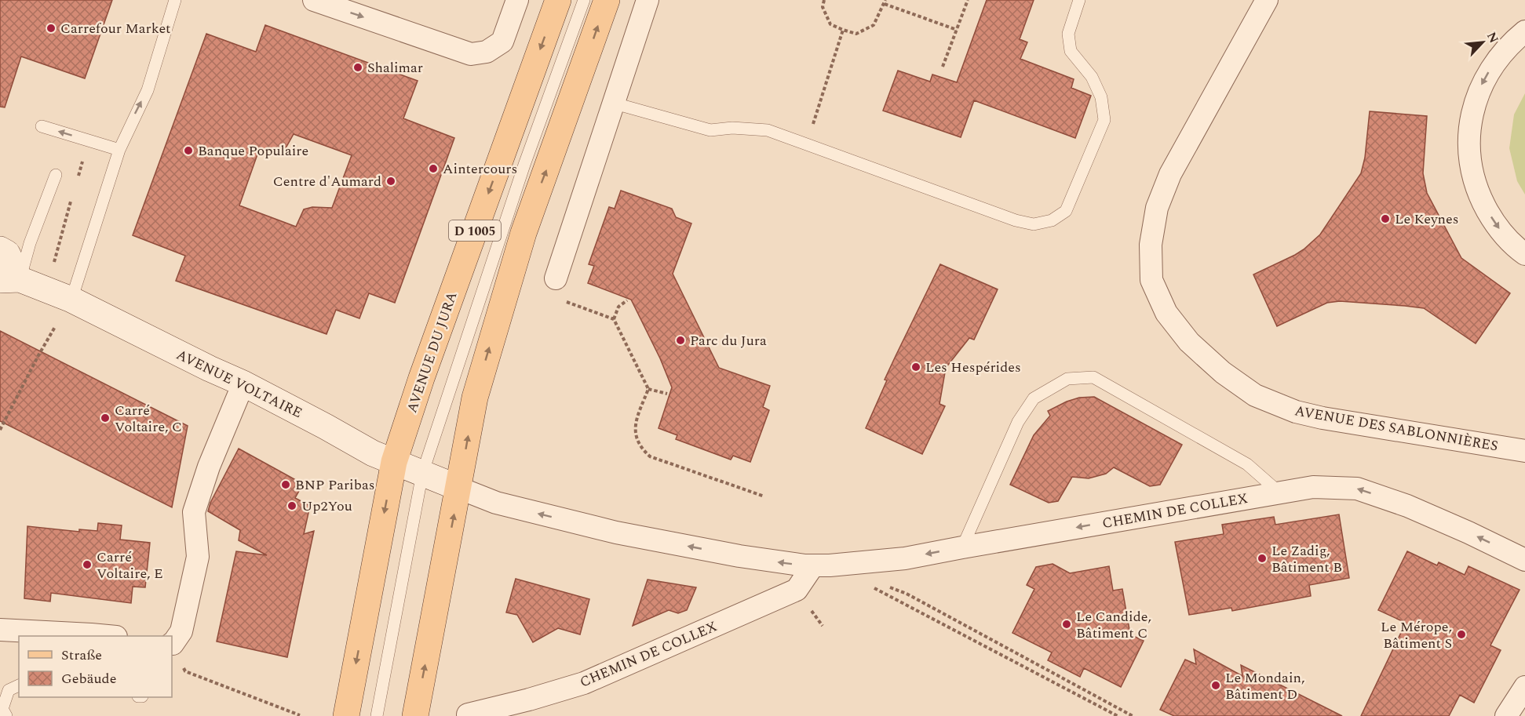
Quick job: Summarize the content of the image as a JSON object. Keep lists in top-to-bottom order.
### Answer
{
  "streets": {
    "main road": ["D 1005", "AVENUE DU JURA", "AVENUE VOLTAIRE"],
    "street": ["AVENUE DES SABLONNIÈRES", "CHEMIN DE COLLEX"]
  },
  "crossings": [
    ["D 1005", "AVENUE VOLTAIRE"],
    ["D 1005", "CHEMIN DE COLLEX"],
    ["AVENUE DU JURA", "AVENUE VOLTAIRE"],
    ["AVENUE VOLTAIRE", "CHEMIN DE COLLEX"]
  ],
  "one_way": ["CHEMIN DE COLLEX"],
  "places": [
    "Carrefour Market",
    "Shalimar",
    "Banque Populaire",
    "Aintercours",
    "Centre d'Aumard",
    "Le Keynes",
    "Parc du Jura",
    "Les Hespérides",
    "Carré Voltaire, C",
    "BNP Paribas",
    "Up2You",
    "Le Zadig, Bâtiment B",
    "Carré Voltaire, E",
    "Le Candide, Bâtiment C",
    "Le Mérope, Bâtiment S",
    "Le Mondain, Bâtiment D"
  ],
  "legend": ["Straße", "Gebäude"],
  "north": "top right"
}
